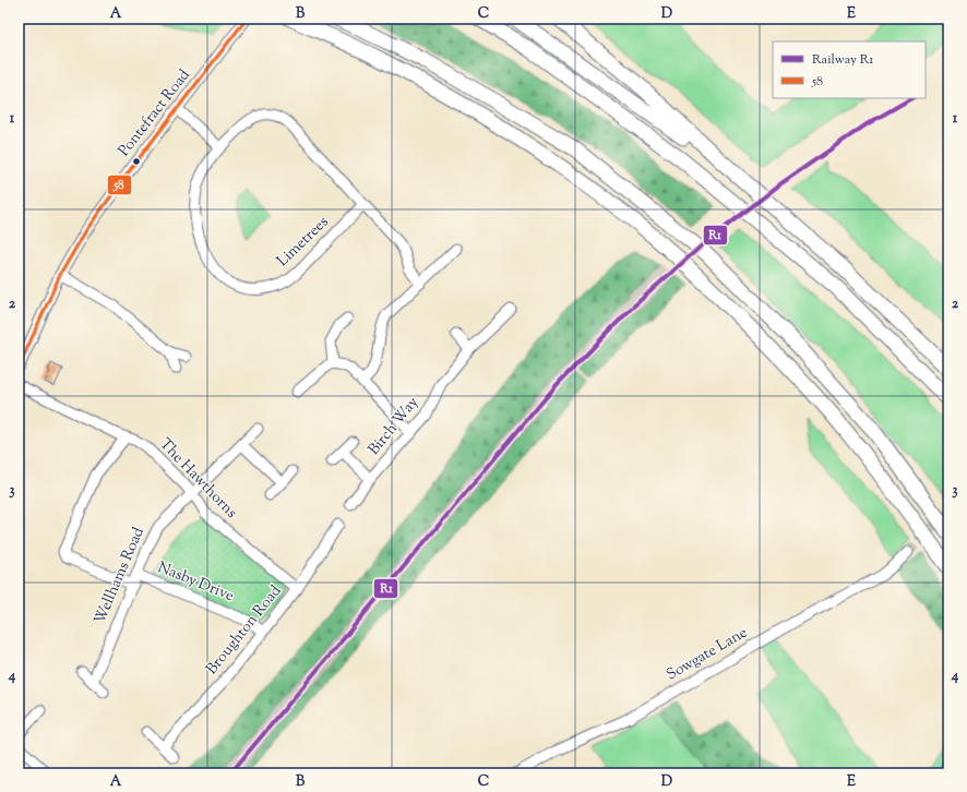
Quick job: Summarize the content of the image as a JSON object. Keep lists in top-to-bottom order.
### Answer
{
  "streets": {
    "street": [
      "Pontefract Road",
      "Limetrees",
      "Birch Way",
      "The Hawthorns",
      "Wellhams Road",
      "Nasby Drive",
      "Broughton Road",
      "Sowgate Lane"
    ]
  },
  "crossings": [
    ["The Hawthorns", "Wellhams Road"],
    ["The Hawthorns", "Nasby Drive"],
    ["The Hawthorns", "Broughton Road"],
    ["Wellhams Road", "Nasby Drive"],
    ["Nasby Drive", "Broughton Road"]
  ],
  "lines": ["transit line 58", "rail line R1"],
  "legend": ["Railway R1", "58"],
  "grid": {
    "columns": [
      "A",
      "B",
      "C",
      "D",
      "E"
    ],
    "rows": [
      "1",
      "2",
      "3",
      "4"
    ]
  }
}
